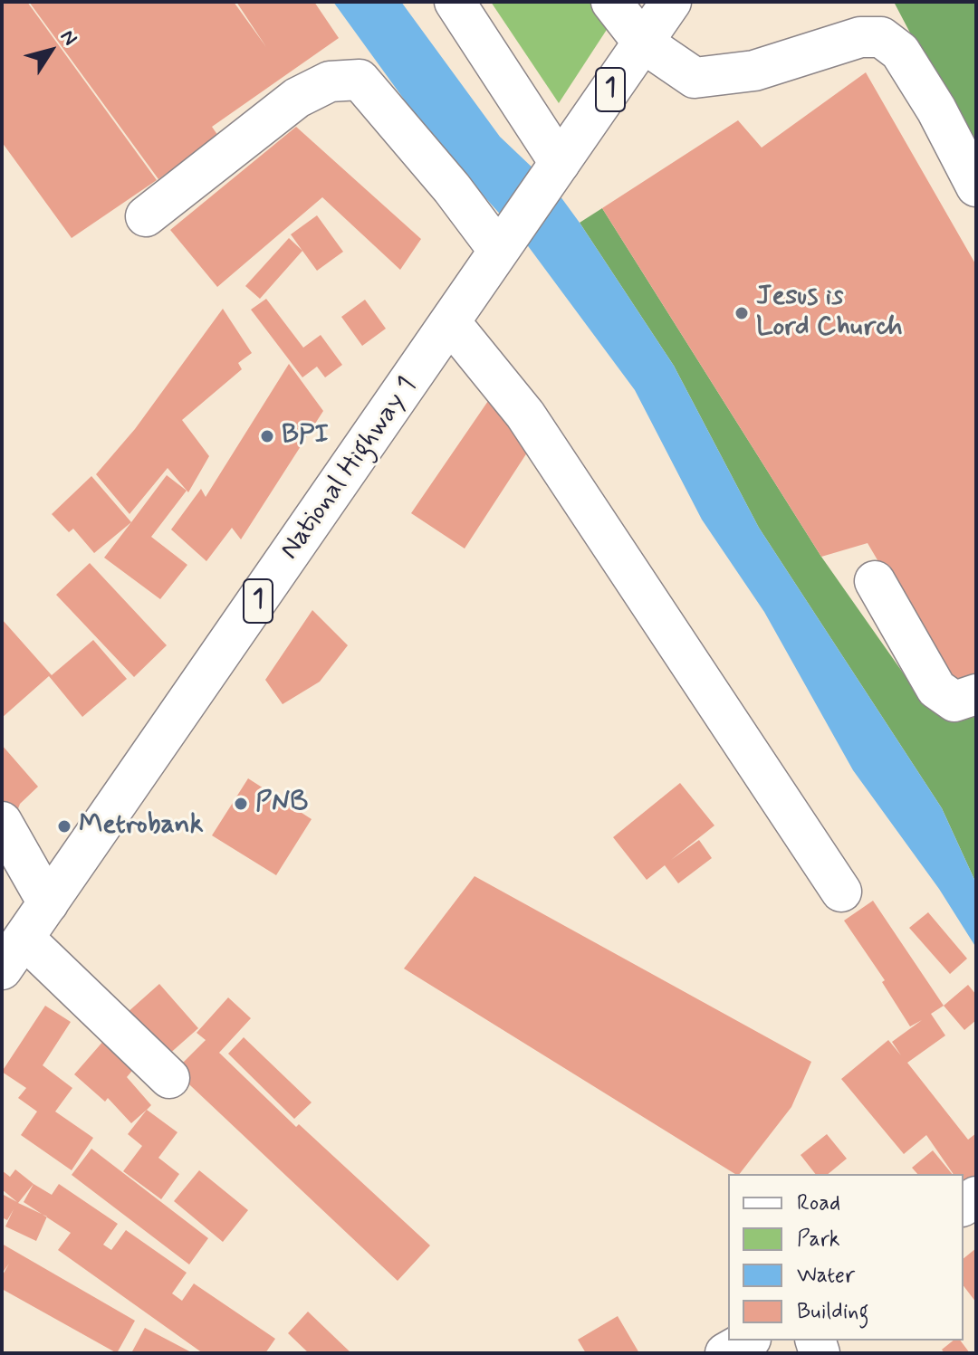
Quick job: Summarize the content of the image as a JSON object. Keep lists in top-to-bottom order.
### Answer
{
  "streets": {
    "main road": ["1", "National Highway 1"]
  },
  "places": [
    "Jesus is Lord Church",
    "BPI",
    "PNB",
    "Metrobank"
  ],
  "legend": [
    "Road",
    "Park",
    "Water",
    "Building"
  ],
  "north": "top right"
}
